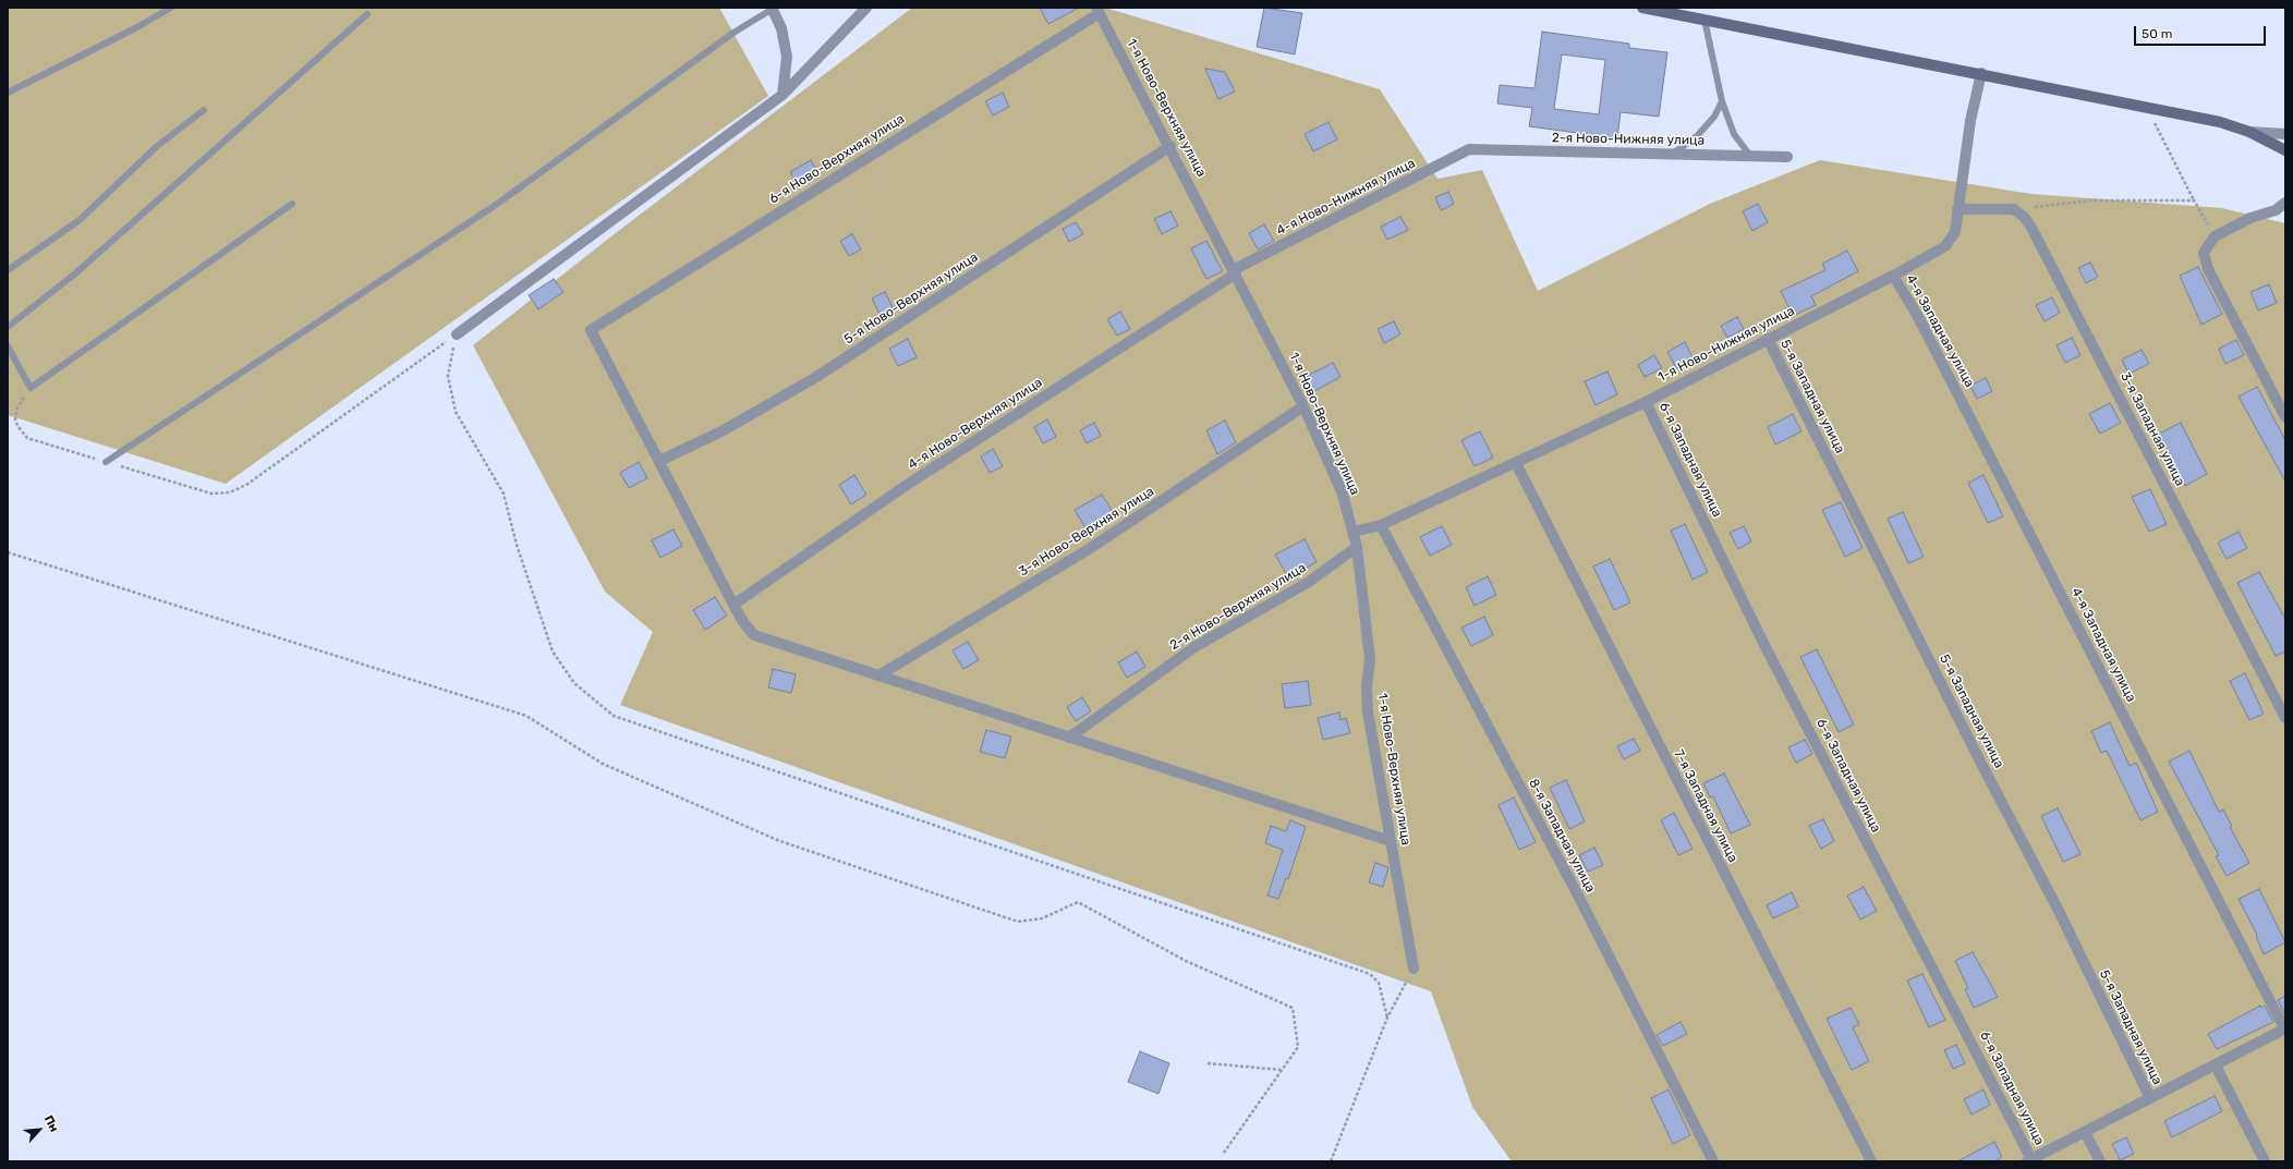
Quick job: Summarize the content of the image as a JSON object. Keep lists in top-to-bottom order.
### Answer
{
  "streets": {
    "street": [
      "1-я Ново-Верхняя улица",
      "2-я Ново-Нижняя улица",
      "6-я Ново-Верхняя улица",
      "4-я Ново-Нижняя улица",
      "5-я Ново-Верхняя улица",
      "4-я Западная улица",
      "1-я Ново-Нижняя улица",
      "5-я Западная улица",
      "4-я Ново-Верхняя улица",
      "3-я Западная улица",
      "6-я Западная улица",
      "3-я Ново-Верхняя улица",
      "2-я Ново-Верхняя улица",
      "7-я Западная улица",
      "8-я Западная улица"
    ]
  },
  "crossings": [
    ["1-я Ново-Верхняя улица", "6-я Ново-Верхняя улица"],
    ["1-я Ново-Верхняя улица", "4-я Ново-Нижняя улица"],
    ["1-я Ново-Верхняя улица", "5-я Ново-Верхняя улица"],
    ["1-я Ново-Верхняя улица", "1-я Ново-Нижняя улица"],
    ["1-я Ново-Верхняя улица", "4-я Ново-Верхняя улица"],
    ["1-я Ново-Верхняя улица", "3-я Ново-Верхняя улица"],
    ["1-я Ново-Верхняя улица", "2-я Ново-Верхняя улица"],
    ["2-я Ново-Нижняя улица", "4-я Ново-Нижняя улица"],
    ["6-я Ново-Верхняя улица", "5-я Ново-Верхняя улица"],
    ["4-я Ново-Нижняя улица", "4-я Ново-Верхняя улица"],
    ["4-я Западная улица", "1-я Ново-Нижняя улица"],
    ["1-я Ново-Нижняя улица", "5-я Западная улица"],
    ["1-я Ново-Нижняя улица", "6-я Западная улица"],
    ["1-я Ново-Нижняя улица", "7-я Западная улица"],
    ["1-я Ново-Нижняя улица", "8-я Западная улица"]
  ],
  "scale_bar": "50 m",
  "north": "top right"
}
